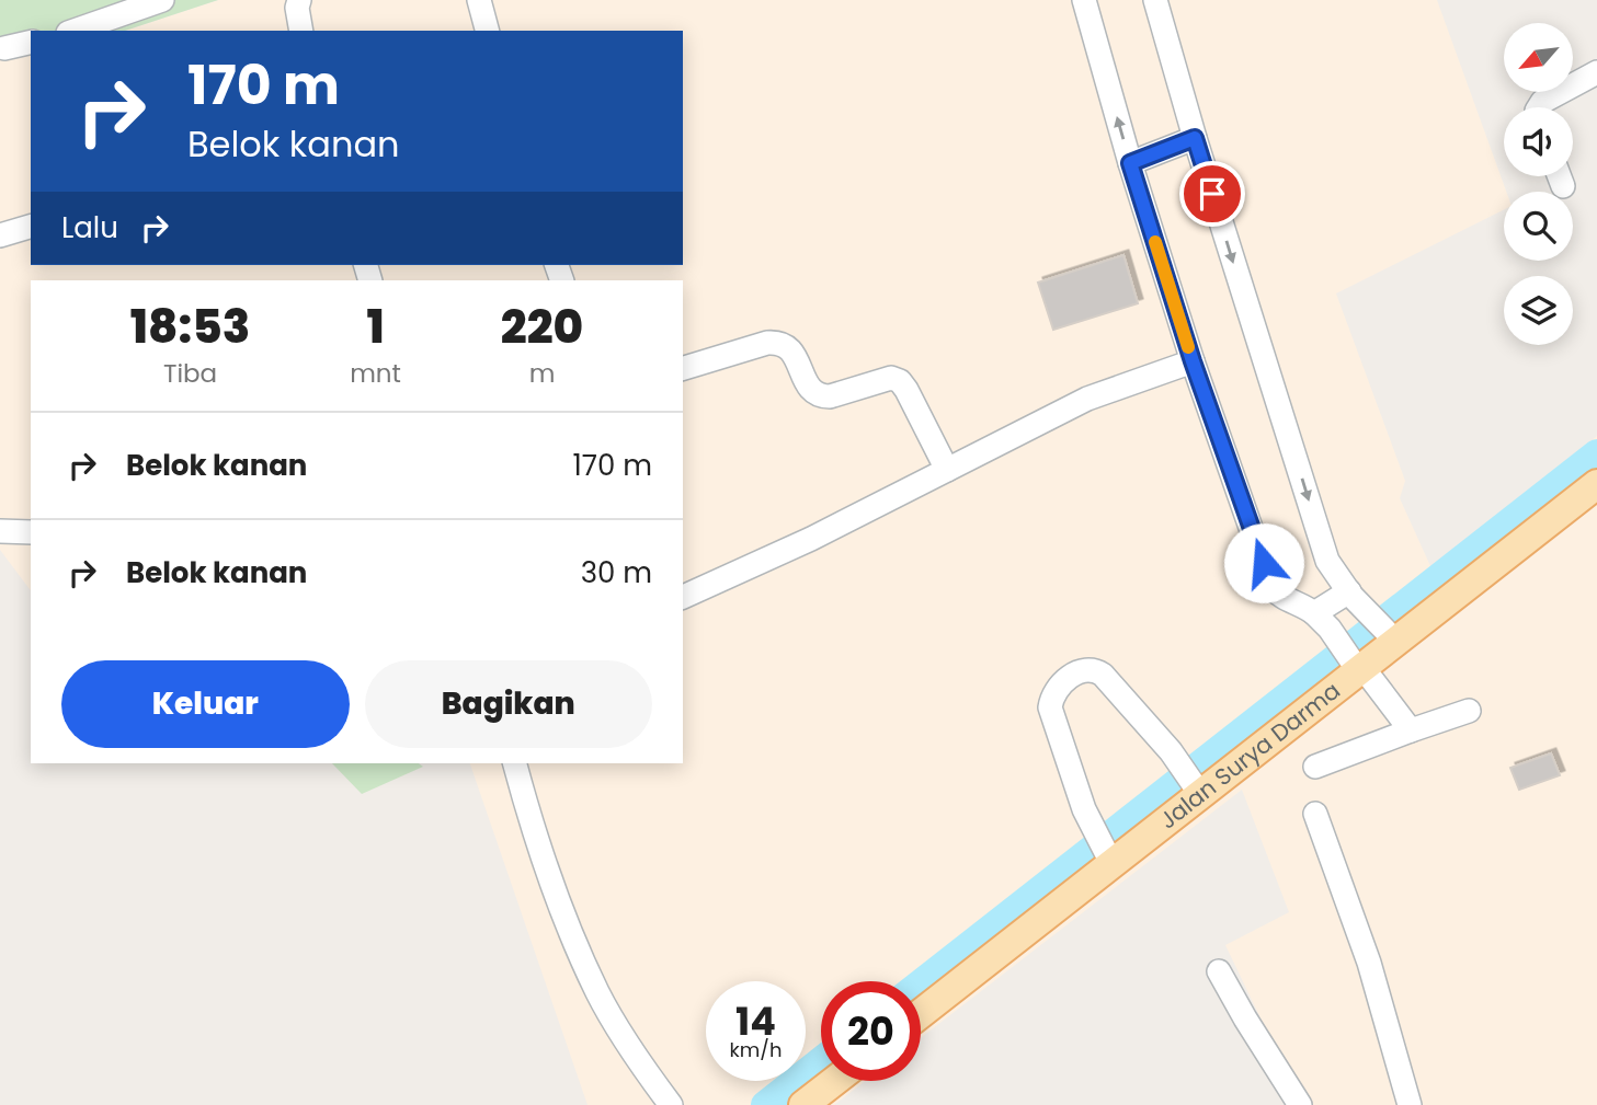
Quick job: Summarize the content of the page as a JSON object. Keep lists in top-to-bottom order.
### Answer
{
  "streets": {
    "main road": ["Jalan Surya Darma"]
  },
  "north": "bottom left",
  "page": {
    "turn": ["170 m", "Belok kanan"],
    "then": "Lalu",
    "eta": [
      "18:53",
      "Tiba",
      "1",
      "mnt",
      "220",
      "m"
    ],
    "list": [
      {
        "name": "Belok kanan",
        "value": "170 m"
      },
      {
        "name": "Belok kanan",
        "value": "30 m"
      }
    ],
    "buttons": ["Keluar", "Bagikan"],
    "speed": "14 km/h",
    "limit": "20"
  }
}
